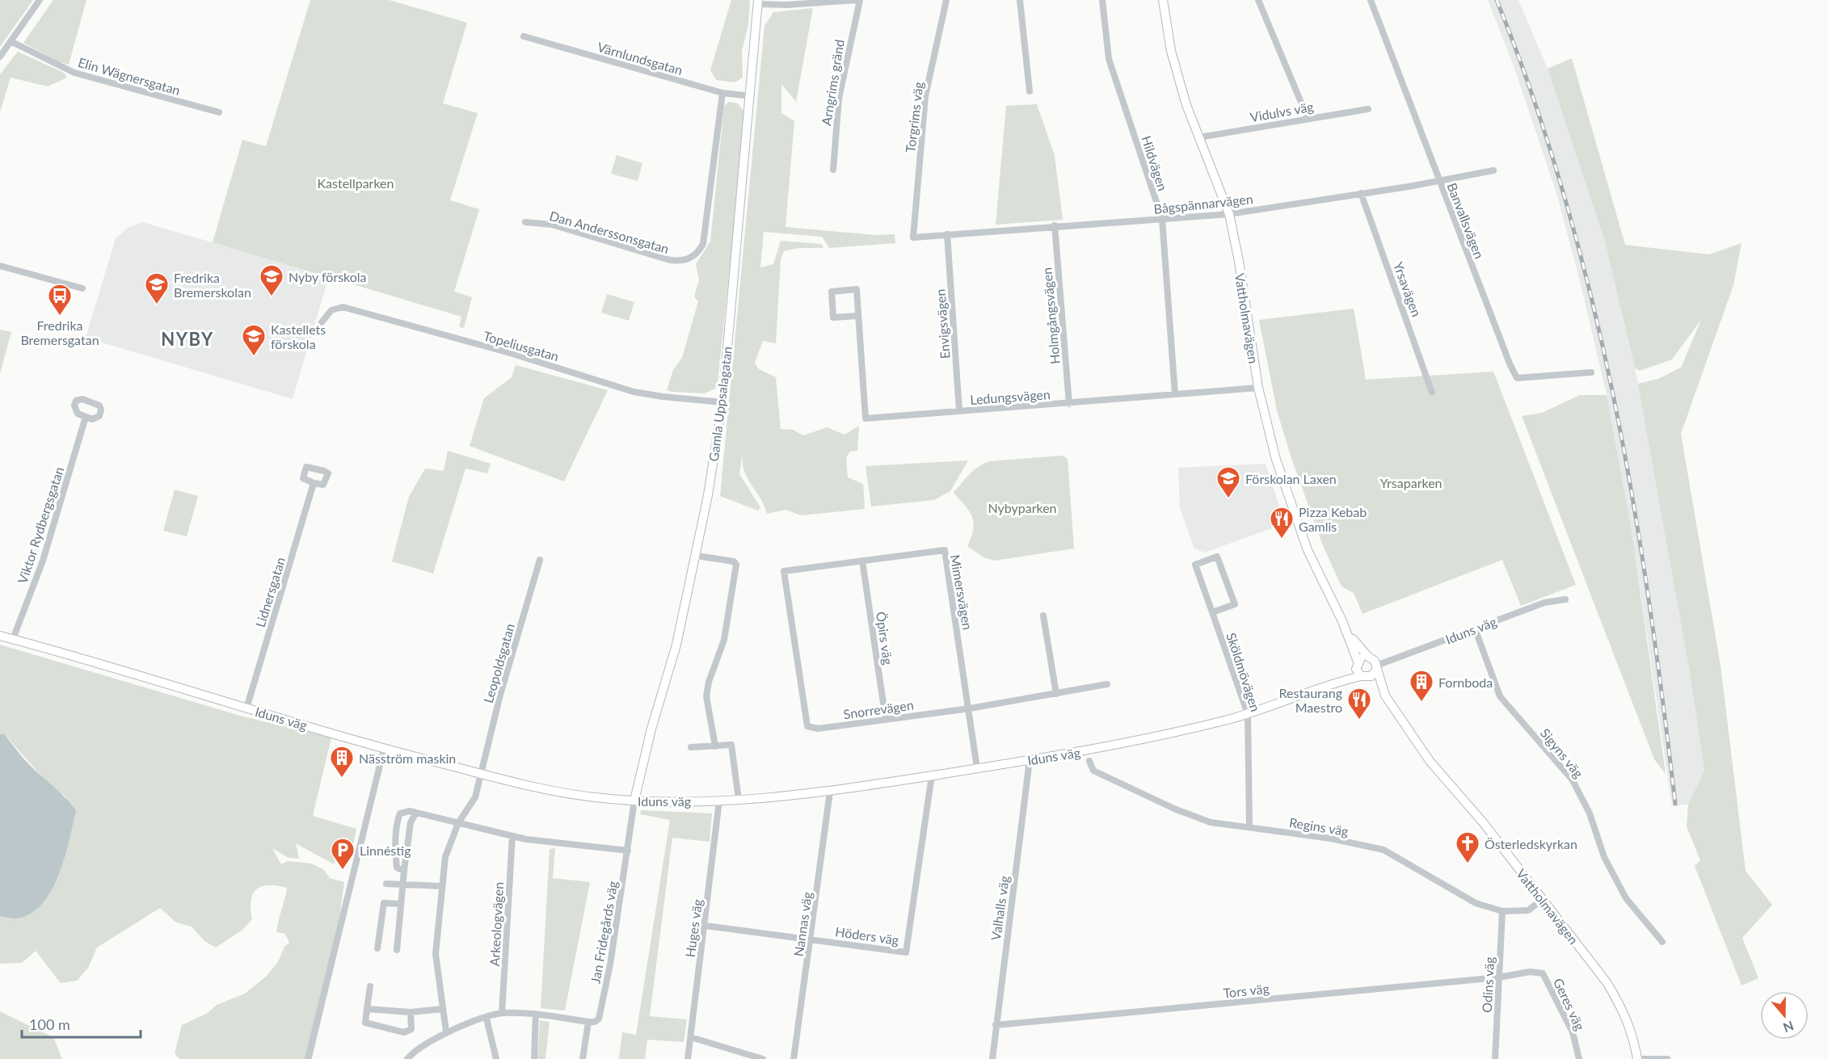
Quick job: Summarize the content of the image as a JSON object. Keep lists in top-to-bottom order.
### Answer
{
  "streets": {
    "street": [
      "Värnlundsgatan",
      "Elin Wägnersgatan",
      "Arngrims gränd",
      "Vidulvs väg",
      "Torgrims väg",
      "Hildvägen",
      "Bågspännarvägen",
      "Banvallsvägen",
      "Dan Anderssonsgatan",
      "Yrsavägen",
      "Holmgångsvägen",
      "Vattholmavägen",
      "Envigsvägen",
      "Topeliusgatan",
      "Ledungsvägen",
      "Gamla Uppsalagatan",
      "Viktor Rydbergsgatan",
      "Lidnersgatan",
      "Mimersvägen",
      "Iduns väg",
      "Öpirs väg",
      "Leopoldsgatan",
      "Sköldmövägen",
      "Snorrevägen",
      "Sigyns väg",
      "Regins väg",
      "Valhalls väg",
      "Arkeologvägen",
      "Nannas väg",
      "Huges väg",
      "Jan Fridegårds väg",
      "Höders väg",
      "Odins väg",
      "Tors väg",
      "Geres väg"
    ]
  },
  "crossings": [
    ["Värnlundsgatan", "Dan Anderssonsgatan"],
    ["Värnlundsgatan", "Gamla Uppsalagatan"],
    ["Vidulvs väg", "Vattholmavägen"],
    ["Torgrims väg", "Bågspännarvägen"],
    ["Hildvägen", "Bågspännarvägen"],
    ["Hildvägen", "Ledungsvägen"],
    ["Bågspännarvägen", "Banvallsvägen"],
    ["Bågspännarvägen", "Yrsavägen"],
    ["Bågspännarvägen", "Holmgångsvägen"],
    ["Bågspännarvägen", "Vattholmavägen"],
    ["Bågspännarvägen", "Envigsvägen"],
    ["Holmgångsvägen", "Ledungsvägen"],
    ["Vattholmavägen", "Ledungsvägen"],
    ["Vattholmavägen", "Iduns väg"],
    ["Vattholmavägen", "Regins väg"],
    ["Envigsvägen", "Ledungsvägen"],
    ["Topeliusgatan", "Gamla Uppsalagatan"],
    ["Gamla Uppsalagatan", "Iduns väg"],
    ["Gamla Uppsalagatan", "Jan Fridegårds väg"],
    ["Viktor Rydbergsgatan", "Iduns väg"],
    ["Lidnersgatan", "Iduns väg"],
    ["Mimersvägen", "Iduns väg"],
    ["Mimersvägen", "Öpirs väg"],
    ["Mimersvägen", "Snorrevägen"],
    ["Iduns väg", "Leopoldsgatan"],
    ["Iduns väg", "Sköldmövägen"],
    ["Iduns väg", "Sigyns väg"],
    ["Iduns väg", "Valhalls väg"],
    ["Iduns väg", "Nannas väg"],
    ["Iduns väg", "Huges väg"],
    ["Iduns väg", "Jan Fridegårds väg"],
    ["Iduns väg", "Höders väg"],
    ["Öpirs väg", "Snorrevägen"],
    ["Sköldmövägen", "Regins väg"],
    ["Regins väg", "Odins väg"],
    ["Valhalls väg", "Tors väg"],
    ["Nannas väg", "Höders väg"],
    ["Huges väg", "Höders väg"],
    ["Odins väg", "Tors väg"],
    ["Odins väg", "Geres väg"],
    ["Tors väg", "Geres väg"]
  ],
  "districts": ["NYBY"],
  "parks": ["Kastellparken", "Yrsaparken", "Nybyparken"],
  "places": {
    "school or university": [
      "Nyby förskola",
      "Fredrika Bremerskolan",
      "Kastellets förskola",
      "Förskolan Laxen"
    ],
    "bus stop": ["Fredrika Bremersgatan"],
    "restaurant": ["Pizza Kebab Gamlis", "Restaurang Maestro"],
    "building": ["Fornboda", "Näsström maskin"],
    "church": ["Österledskyrkan"],
    "parking": ["Linnéstig"]
  },
  "scale_bar": "100 m",
  "north": "bottom"
}
